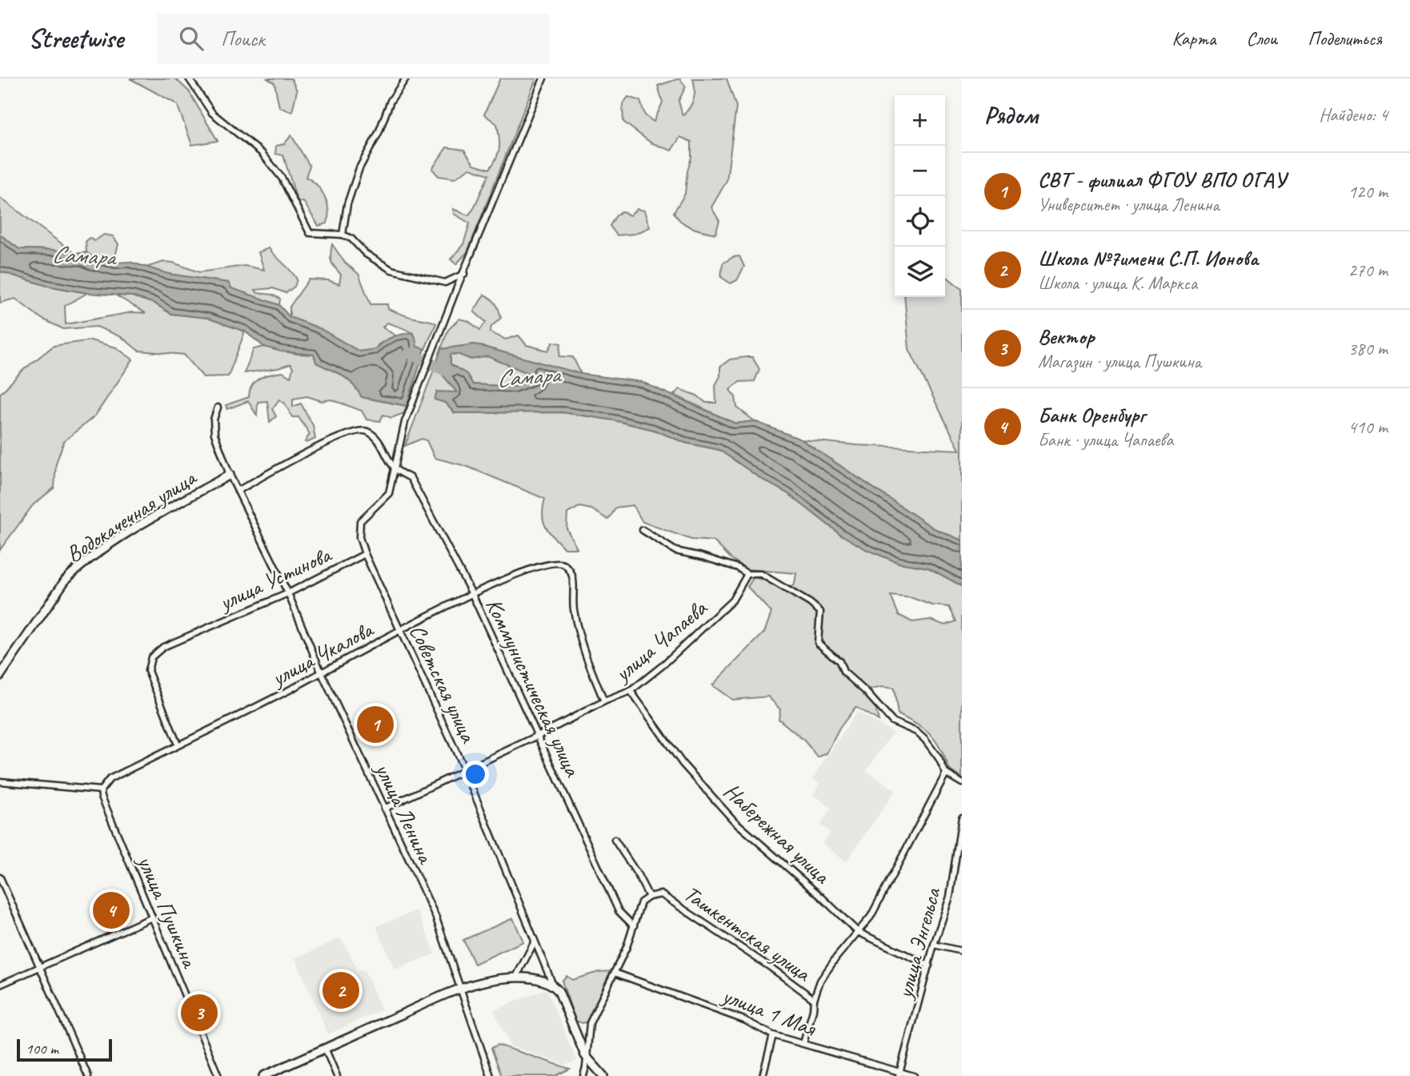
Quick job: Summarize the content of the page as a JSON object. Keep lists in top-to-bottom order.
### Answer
{
  "streets": {
    "main road": ["Водокачечная улица"],
    "street": [
      "улица Устинова",
      "улица Чапаева",
      "улица Чкалова",
      "Советская улица",
      "Коммунистическая улица",
      "улица Ленина",
      "Набережная улица",
      "улица Пушкина",
      "Ташкентская улица",
      "улица Энгельса",
      "улица 1 Мая"
    ]
  },
  "crossings": [
    ["Водокачечная улица", "улица Ленина"],
    ["улица Устинова", "улица Чкалова"],
    ["улица Устинова", "Советская улица"],
    ["улица Устинова", "Коммунистическая улица"],
    ["улица Устинова", "улица Ленина"],
    ["улица Чапаева", "улица Чкалова"],
    ["улица Чапаева", "Советская улица"],
    ["улица Чапаева", "Коммунистическая улица"],
    ["улица Чапаева", "улица Ленина"],
    ["улица Чапаева", "Набережная улица"],
    ["улица Чкалова", "Советская улица"],
    ["улица Чкалова", "Коммунистическая улица"],
    ["улица Чкалова", "улица Ленина"],
    ["улица Чкалова", "улица Пушкина"],
    ["Набережная улица", "улица Энгельса"],
    ["улица Энгельса", "улица 1 Мая"]
  ],
  "water": ["Самара"],
  "scale_bar": "100 m",
  "page": {
    "header": "Streetwise",
    "search": "Поиск",
    "nav": ["Карта", "Слои", "Поделиться"],
    "heading": ["Рядом", "Найдено: 4"],
    "map_buttons": ["+", "−"],
    "list": [
      {
        "mark": "1",
        "name": "СВТ - филиал ФГОУ ВПО ОГАУ",
        "note": "Университет · улица Ленина",
        "value": "120 m"
      },
      {
        "mark": "2",
        "name": "Школа №7имени С.П. Ионова",
        "note": "Школа · улица К. Маркса",
        "value": "270 m"
      },
      {
        "mark": "3",
        "name": "Вектор",
        "note": "Магазин · улица Пушкина",
        "value": "380 m"
      },
      {
        "mark": "4",
        "name": "Банк Оренбург",
        "note": "Банк · улица Чапаева",
        "value": "410 m"
      }
    ],
    "pins": [
      "1",
      "4",
      "2",
      "3"
    ],
    "scale": "100 m"
  }
}
